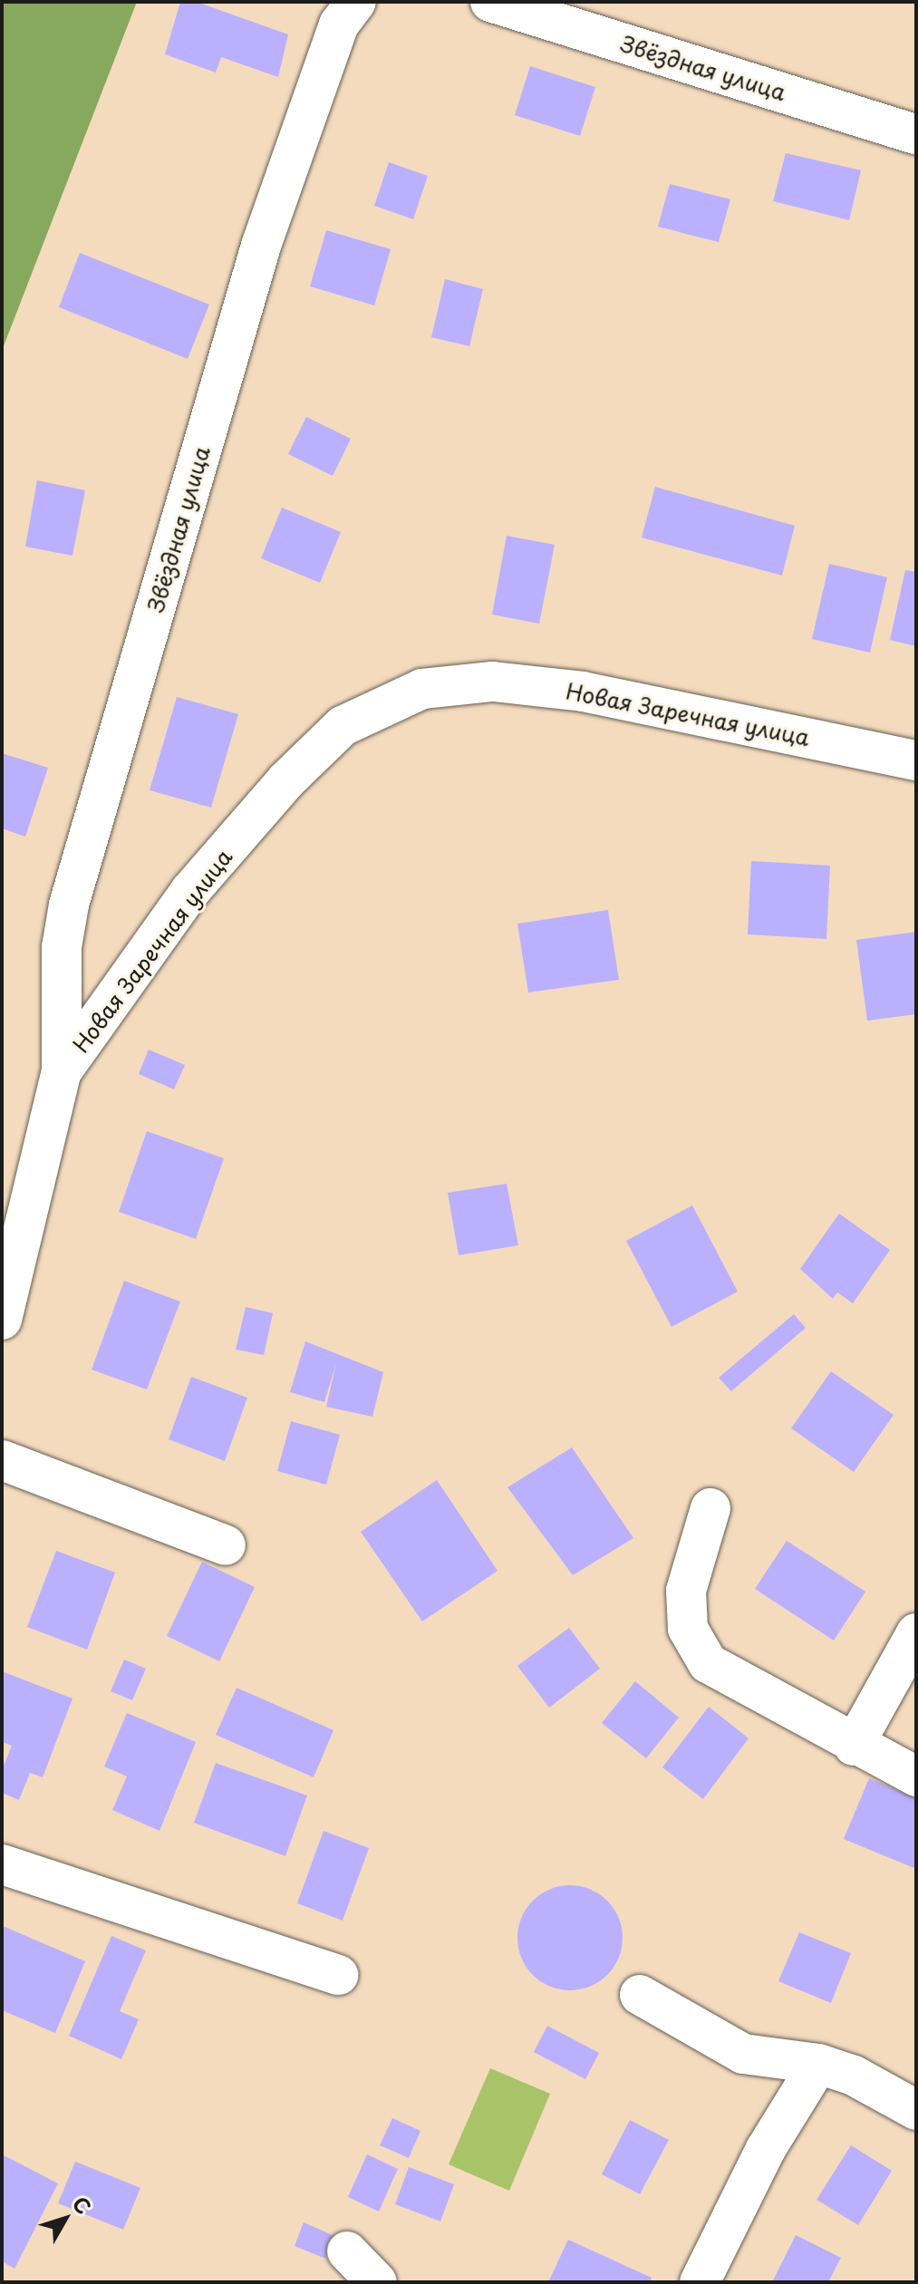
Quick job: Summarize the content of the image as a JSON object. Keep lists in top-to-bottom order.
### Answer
{
  "streets": {
    "street": ["Звёздная улица", "Новая Заречная улица"]
  },
  "crossings": [
    ["Звёздная улица", "Новая Заречная улица"]
  ],
  "north": "top right"
}
